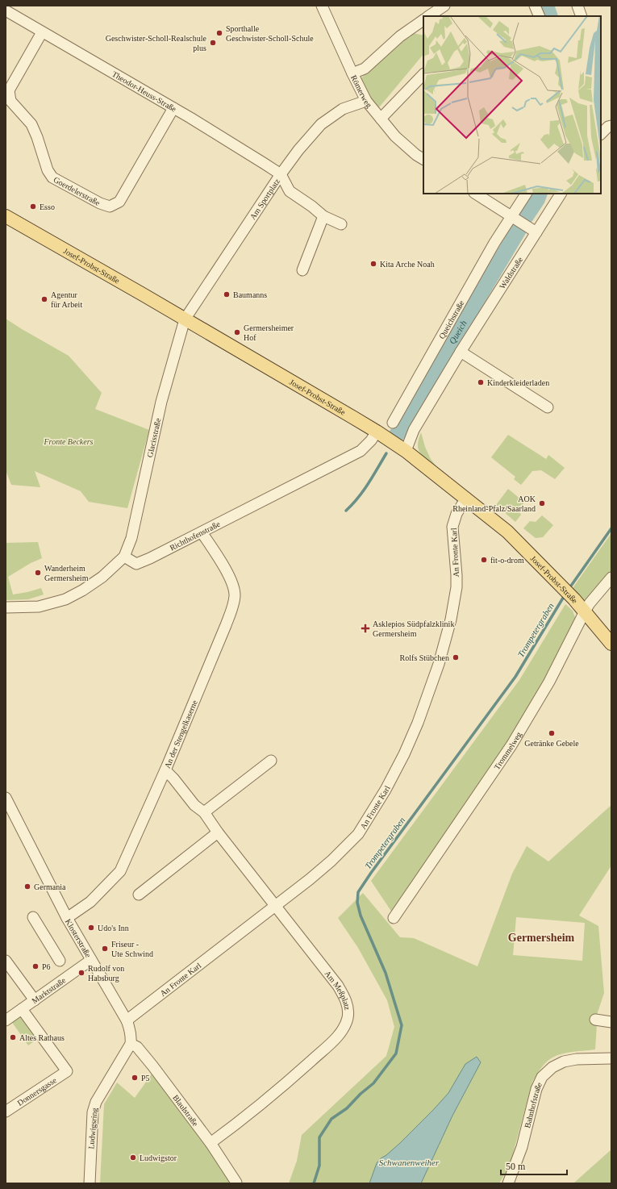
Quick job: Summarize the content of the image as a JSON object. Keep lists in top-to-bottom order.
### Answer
{
  "streets": {
    "main road": ["Josef-Probst-Straße"],
    "street": [
      "Römerweg",
      "Theodor-Heuss-Straße",
      "Goerdelerstraße",
      "Am Sportplatz",
      "Waldstraße",
      "Queichstraße",
      "Glacisstraße",
      "Richthofenstraße",
      "An Fronte Karl",
      "An der Stengelkaserne",
      "Trommelweg",
      "Klosterstraße",
      "Marktstraße",
      "Am Meßplatz",
      "Donnersgasse",
      "Bahnhofstraße",
      "Blaulstraße",
      "Ludwigsring"
    ]
  },
  "crossings": [
    ["Römerweg", "Am Sportplatz"],
    ["Theodor-Heuss-Straße", "Goerdelerstraße"],
    ["Theodor-Heuss-Straße", "Am Sportplatz"],
    ["Am Sportplatz", "Josef-Probst-Straße"],
    ["Am Sportplatz", "Glacisstraße"],
    ["Josef-Probst-Straße", "Waldstraße"],
    ["Josef-Probst-Straße", "Glacisstraße"],
    ["Josef-Probst-Straße", "Richthofenstraße"],
    ["Josef-Probst-Straße", "An Fronte Karl"],
    ["Josef-Probst-Straße", "Trommelweg"],
    ["Glacisstraße", "Richthofenstraße"],
    ["Richthofenstraße", "An der Stengelkaserne"],
    ["An Fronte Karl", "Klosterstraße"],
    ["An Fronte Karl", "Am Meßplatz"],
    ["An der Stengelkaserne", "Klosterstraße"],
    ["An der Stengelkaserne", "Am Meßplatz"],
    ["Klosterstraße", "Marktstraße"],
    ["Klosterstraße", "Blaulstraße"],
    ["Klosterstraße", "Ludwigsring"],
    ["Marktstraße", "Donnersgasse"],
    ["Am Meßplatz", "Blaulstraße"],
    ["Blaulstraße", "Ludwigsring"]
  ],
  "districts": ["Germersheim"],
  "water": ["Queich", "Trompetergraben", "Schwanenweiher"],
  "parks": ["Fronte Beckers"],
  "places": {
    "other": [
      "Sporthalle Geschwister-Scholl-Schule",
      "Geschwister-Scholl-Realschule plus",
      "Esso",
      "Kita Arche Noah",
      "Baumanns",
      "Agentur für Arbeit",
      "Germersheimer Hof",
      "Kinderkleiderladen",
      "AOK Rheinland-Pfalz/Saarland",
      "fit-o-drom",
      "Wanderheim Germersheim",
      "Rolfs Stübchen",
      "Getränke Gebele",
      "Germania",
      "Udo's Inn",
      "Friseur - Ute Schwind",
      "P6",
      "Rudolf von Habsburg",
      "Altes Rathaus",
      "P5",
      "Ludwigstor"
    ],
    "health": ["Asklepios Südpfalzklinik Germersheim"]
  },
  "scale_bar": "50 m"
}
